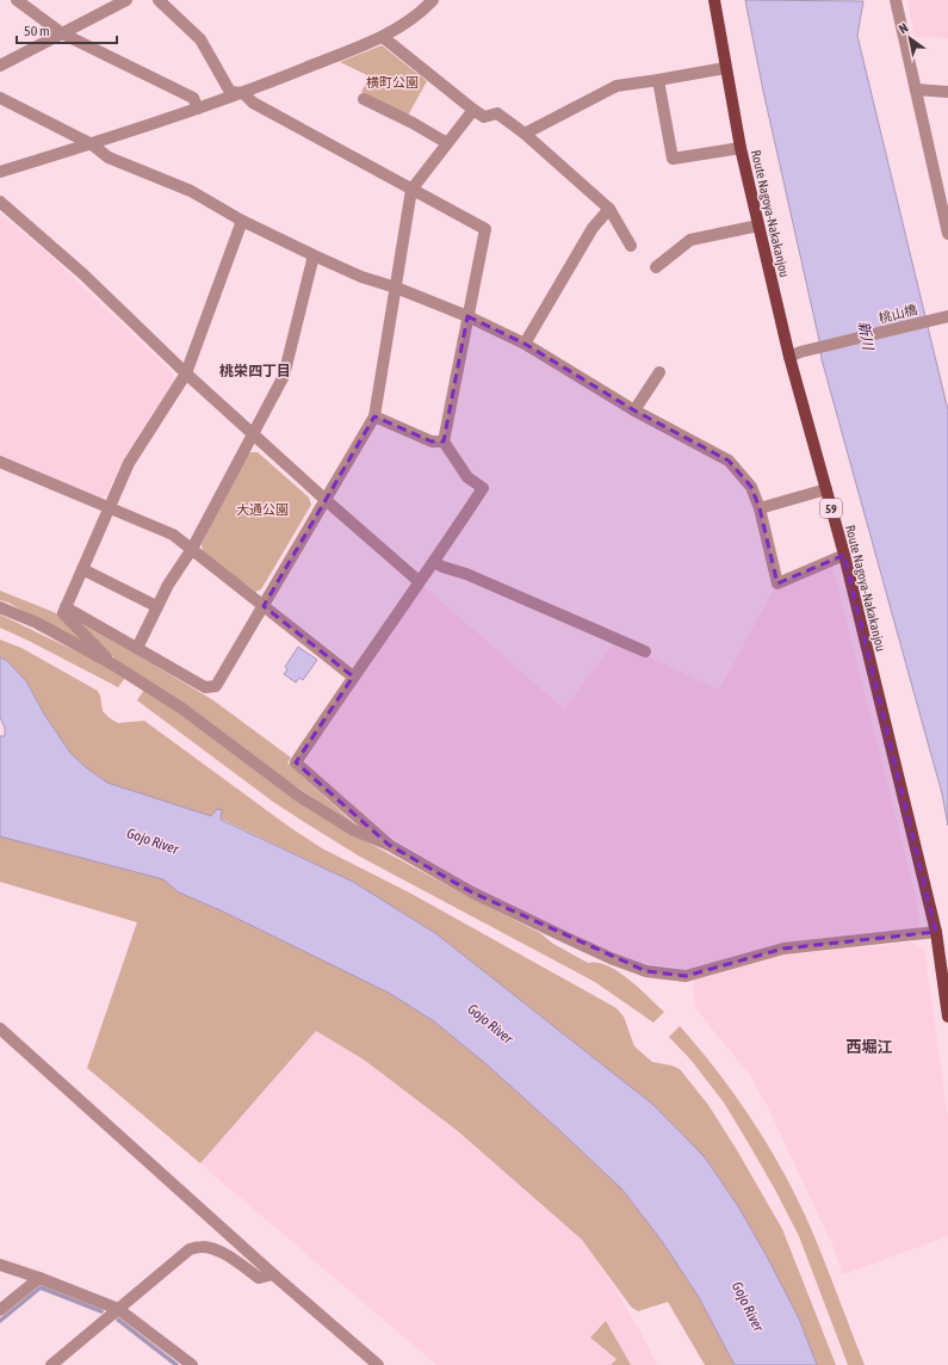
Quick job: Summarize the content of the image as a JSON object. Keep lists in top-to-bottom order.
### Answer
{
  "streets": {
    "main road": ["Route Nagoya-Nakakanjou", "59"],
    "street": ["桃山橋"]
  },
  "crossings": [
    ["Route Nagoya-Nakakanjou", "桃山橋"]
  ],
  "districts": ["桃栄四丁目", "西堀江"],
  "water": ["新川", "Gojo River"],
  "parks": ["横町公園", "大通公園"],
  "scale_bar": "50 m",
  "north": "top left"
}
